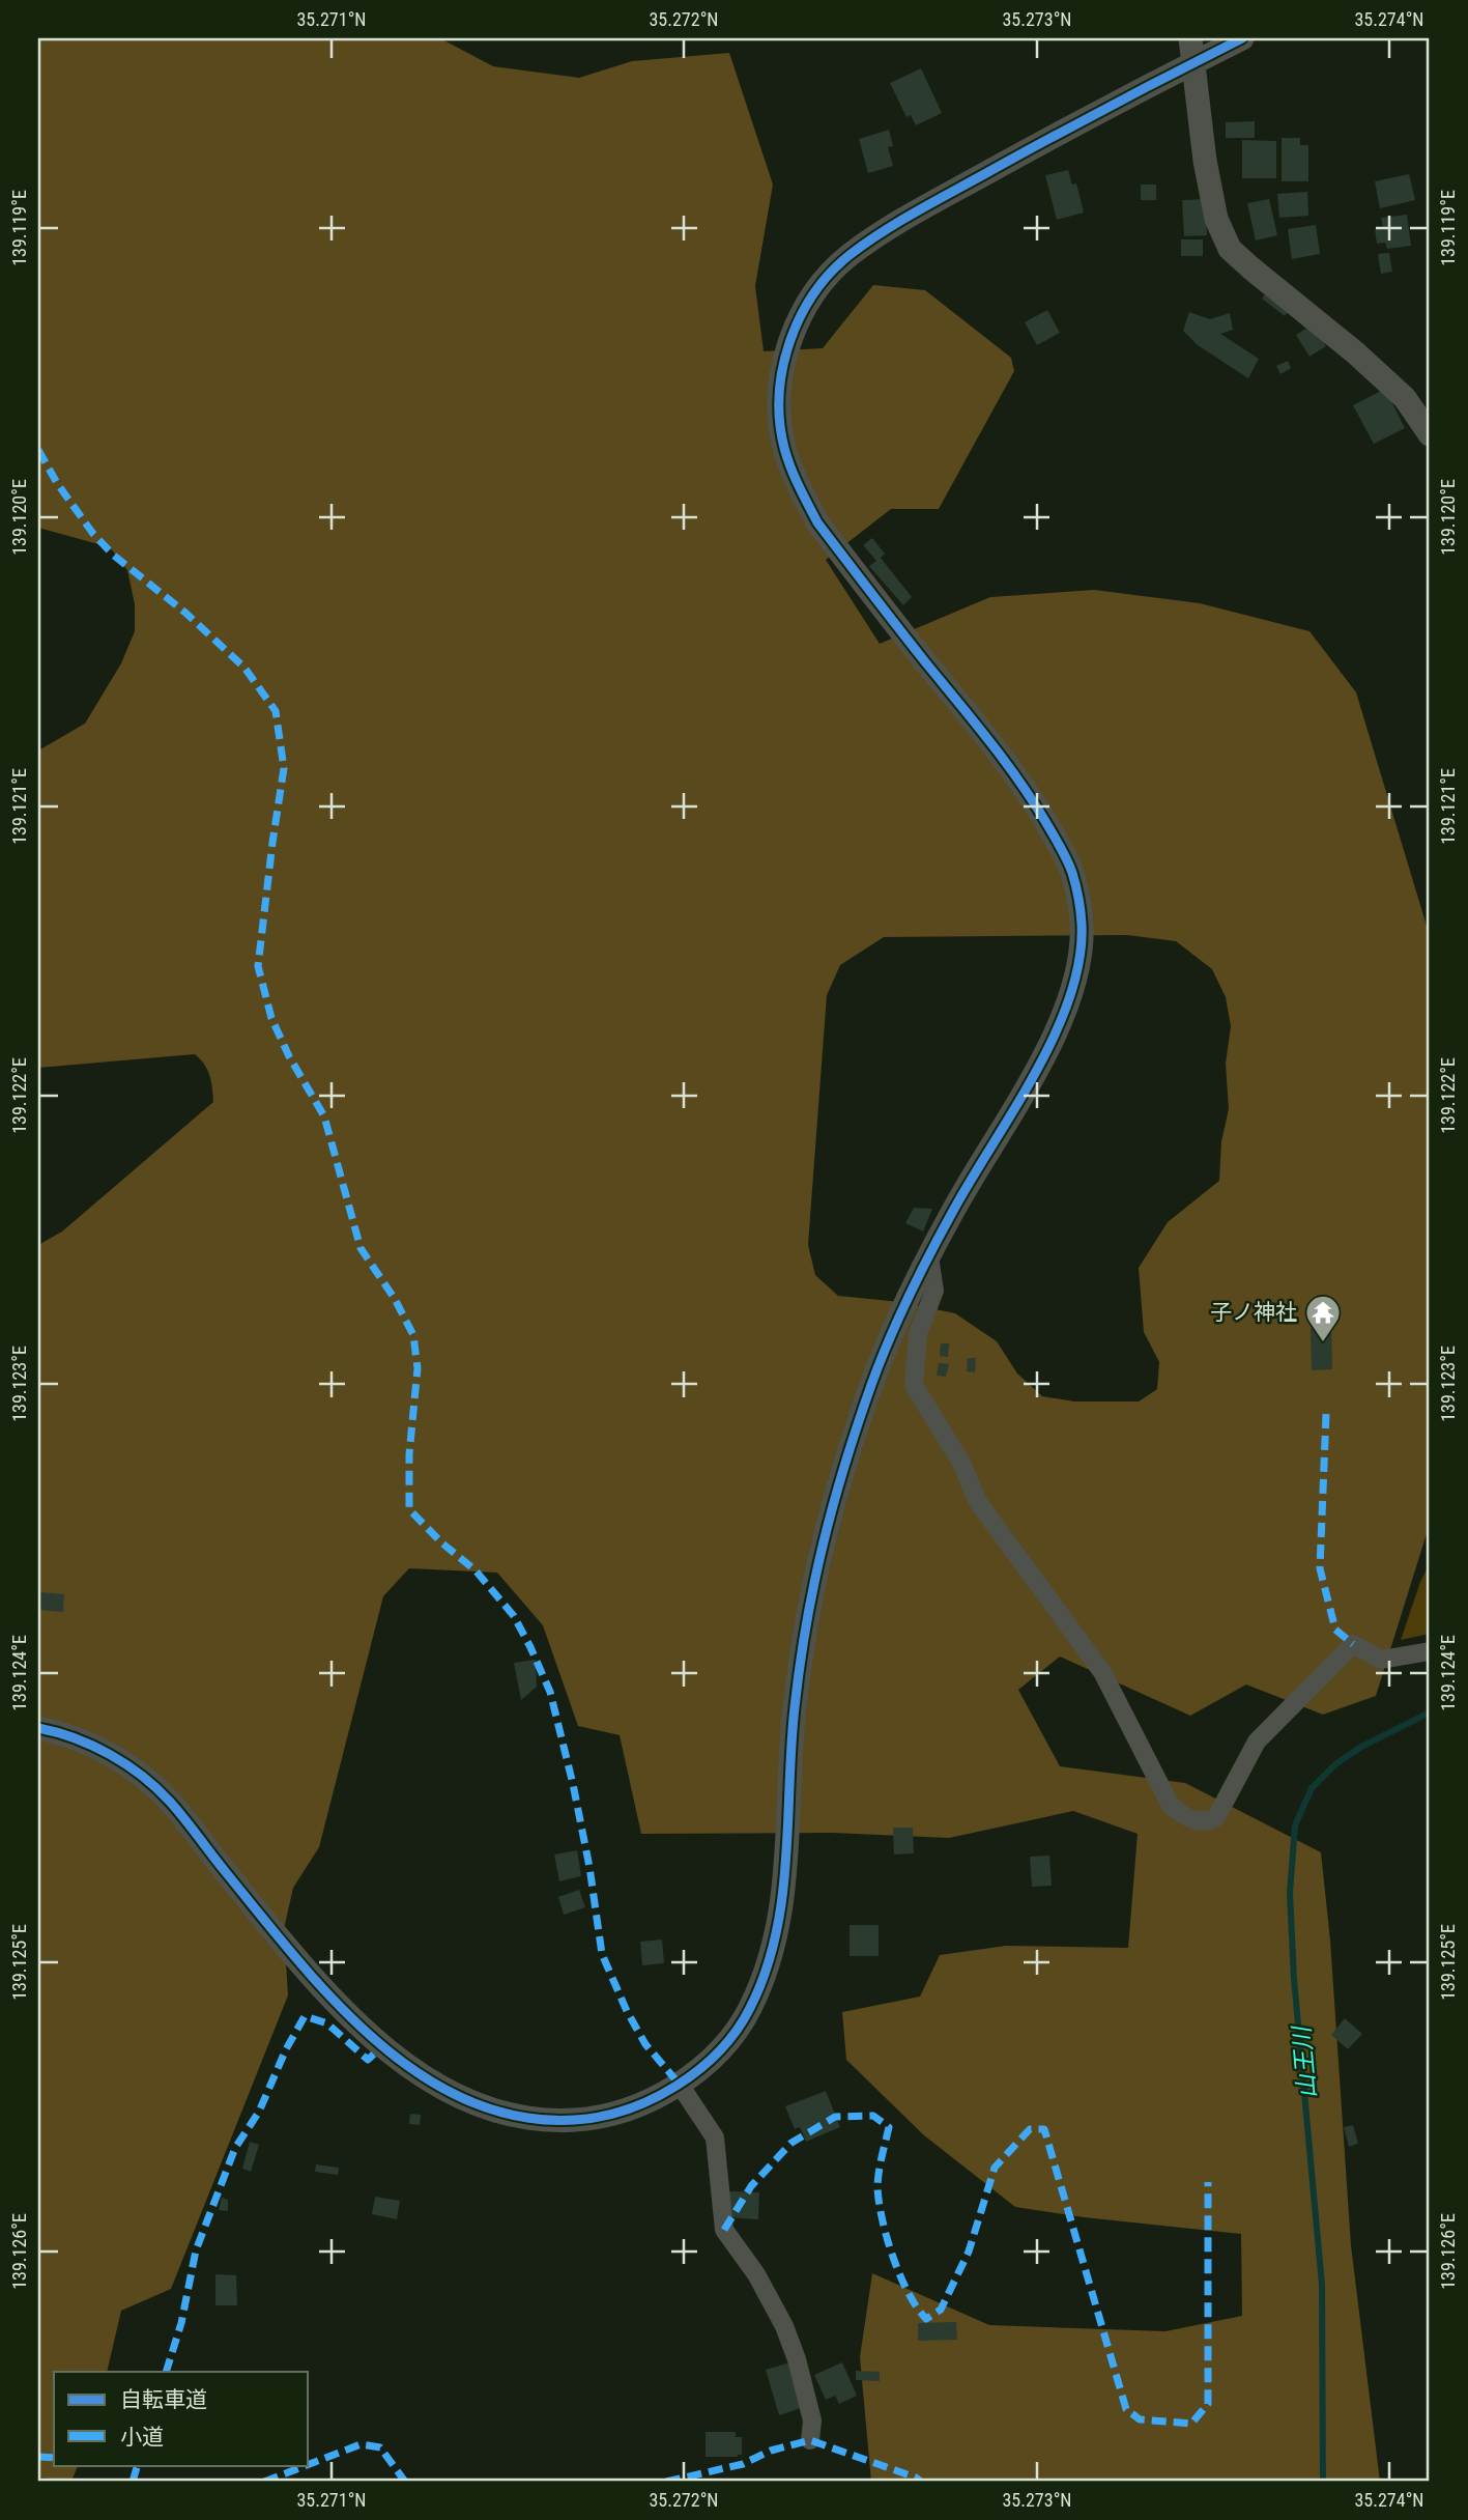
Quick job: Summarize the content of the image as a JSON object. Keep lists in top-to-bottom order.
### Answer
{
  "water": ["山王川"],
  "places": {
    "temple": ["子ノ神社"]
  },
  "legend": ["自転車道", "小道"],
  "coordinates": [
    "35.271°N",
    "35.272°N",
    "35.273°N",
    "35.274°N",
    "139.119°E",
    "139.120°E",
    "139.121°E",
    "139.122°E",
    "139.123°E",
    "139.124°E",
    "139.125°E",
    "139.126°E"
  ]
}
